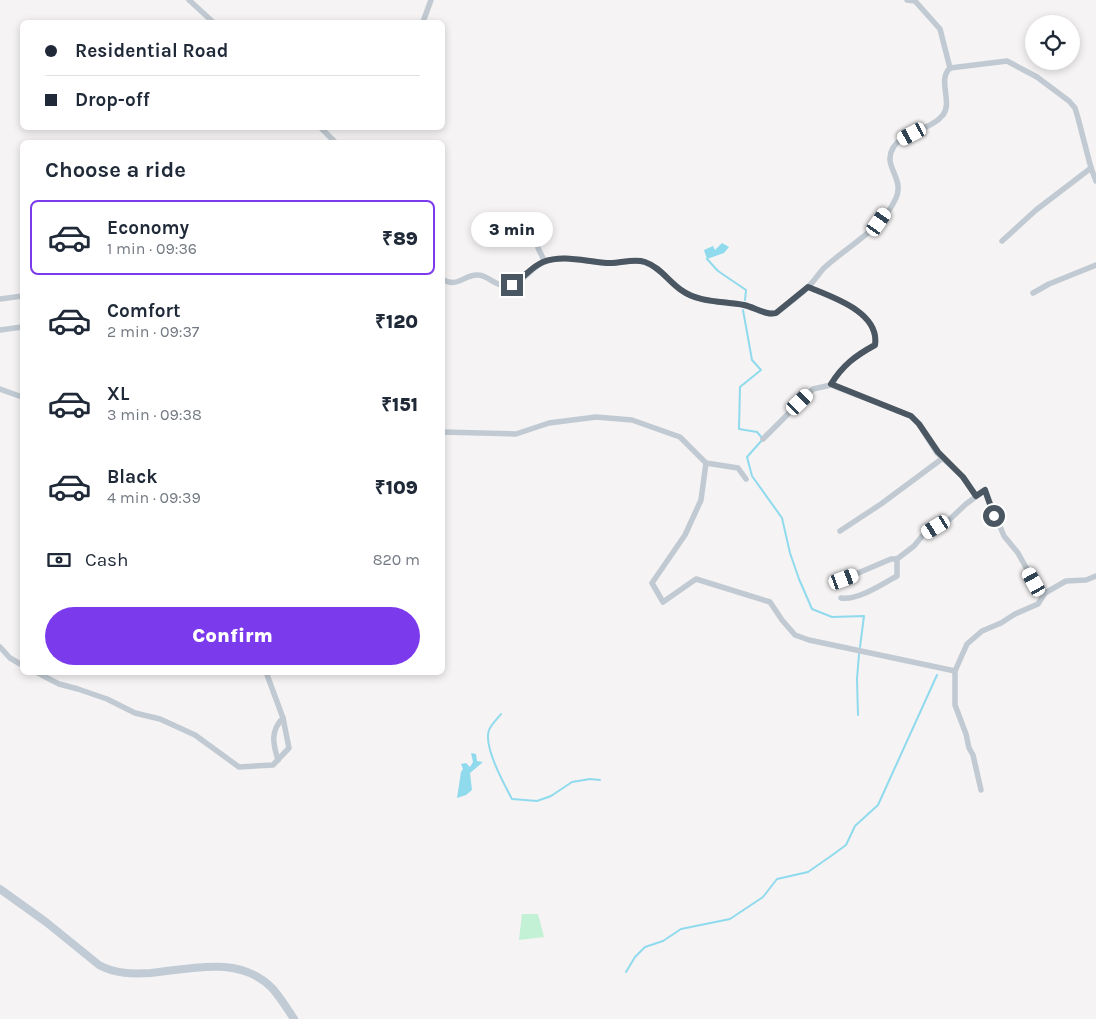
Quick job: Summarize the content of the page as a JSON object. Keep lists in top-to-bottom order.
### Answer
{
  "page": {
    "banner": ["Residential Road", "Drop-off"],
    "heading": "Choose a ride",
    "list": [
      {
        "name": "Economy",
        "note": "1 min · 09:36",
        "value": "₹89"
      },
      {
        "name": "Comfort",
        "note": "2 min · 09:37",
        "value": "₹120"
      },
      {
        "name": "XL",
        "note": "3 min · 09:38",
        "value": "₹151"
      },
      {
        "name": "Black",
        "note": "4 min · 09:39",
        "value": "₹109"
      }
    ],
    "bubble": "3 min",
    "pay": ["Cash", "820 m"],
    "buttons": "Confirm"
  }
}
